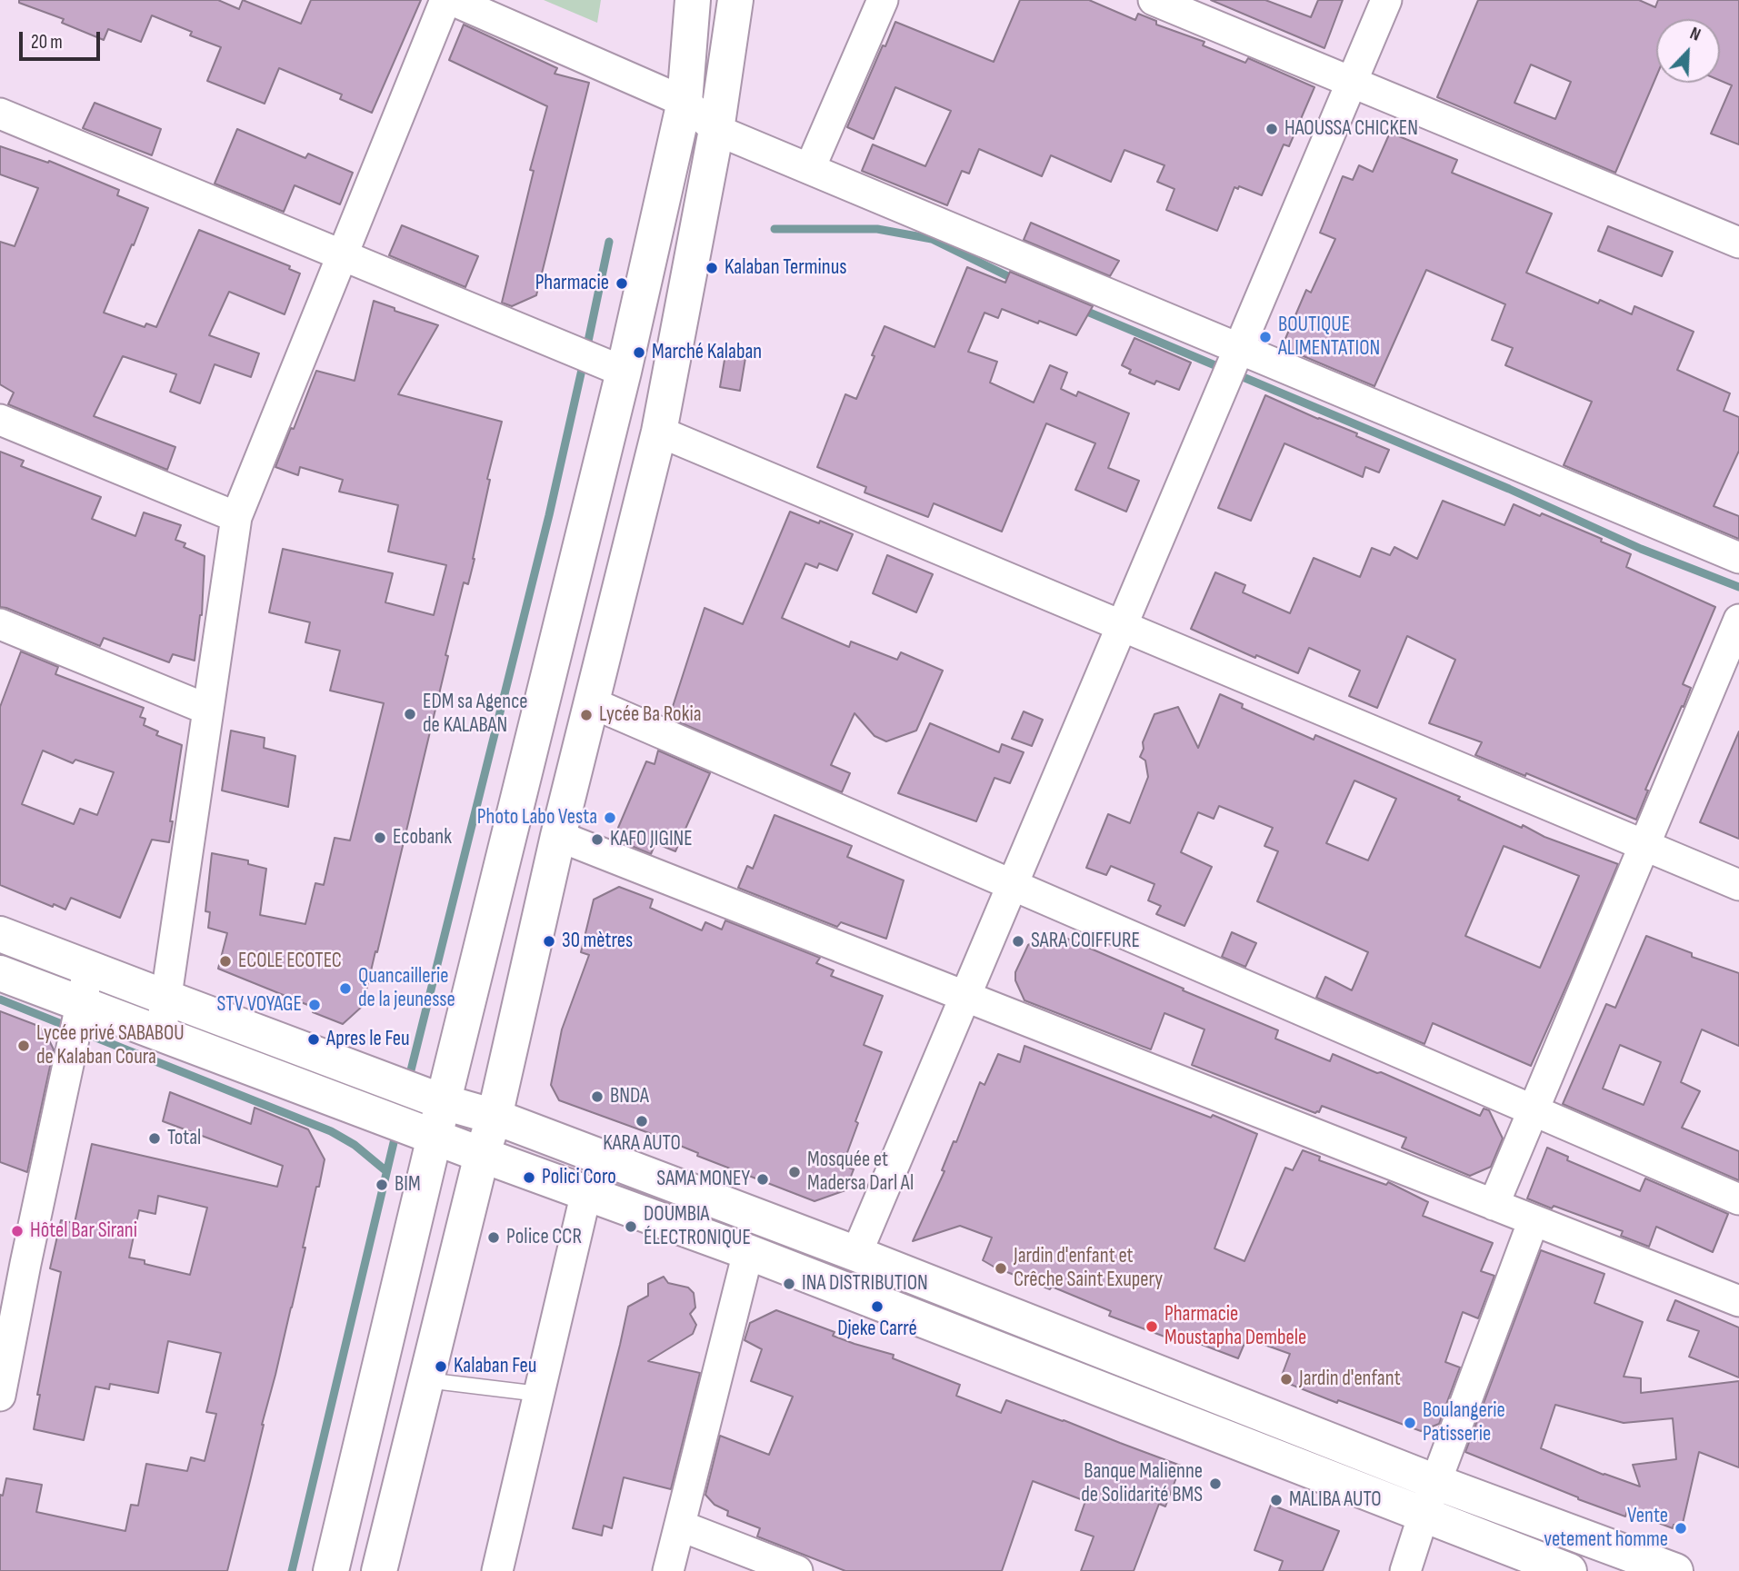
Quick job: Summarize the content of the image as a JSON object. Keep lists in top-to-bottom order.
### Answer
{
  "places": [
    "HAOUSSA CHICKEN",
    "Kalaban Terminus",
    "Pharmacie",
    "BOUTIQUE ALIMENTATION",
    "Marché Kalaban",
    "EDM sa Agence de KALABAN",
    "Lycée Ba Rokia",
    "Photo Labo Vesta",
    "Ecobank",
    "KAFO JIGINE",
    "30 mètres",
    "SARA COIFFURE",
    "ECOLE ECOTEC",
    "Quancaillerie de la jeunesse",
    "STV VOYAGE",
    "Apres le Feu",
    "Lycée privé SABABOU de Kalaban Coura",
    "BNDA",
    "KARA AUTO",
    "Total",
    "Mosquée et Madersa Darl Al",
    "Polici Coro",
    "SAMA MONEY",
    "BIM",
    "DOUMBIA ÉLECTRONIQUE",
    "Hôtel Bar Sirani",
    "Police CCR",
    "Jardin d'enfant et Crêche Saint Exupery",
    "INA DISTRIBUTION",
    "Djeke Carré",
    "Pharmacie Moustapha Dembele",
    "Kalaban Feu",
    "Jardin d'enfant",
    "Boulangerie Patisserie",
    "Banque Malienne de Solidarité BMS",
    "MALIBA AUTO",
    "Vente vetement homme"
  ],
  "scale_bar": "20 m",
  "north": "top right"
}
